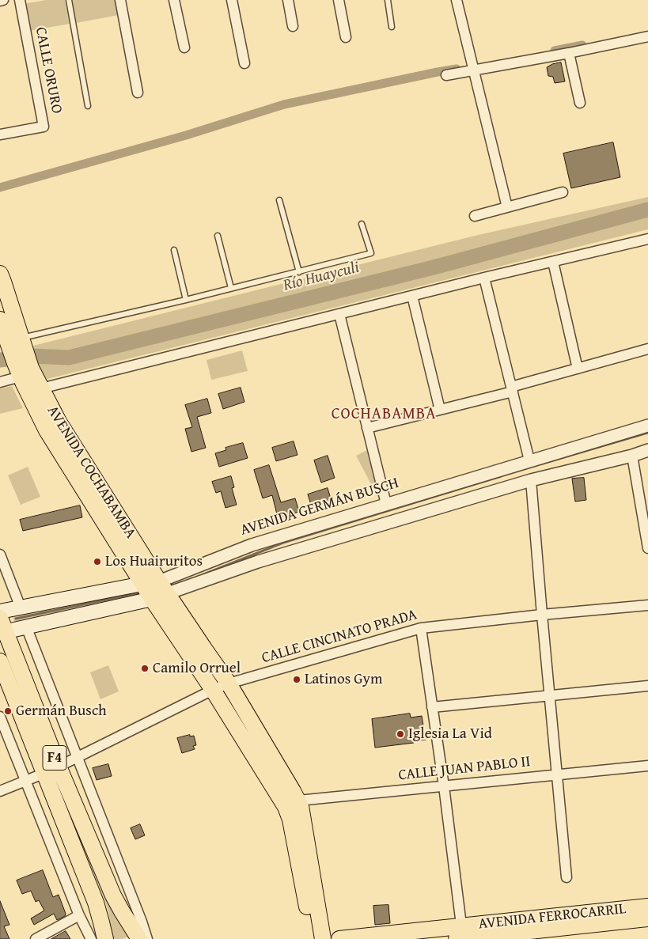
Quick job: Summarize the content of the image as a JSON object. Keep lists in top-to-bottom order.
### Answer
{
  "streets": {
    "main road": [
      "AVENIDA COCHABAMBA",
      "AVENIDA GERMÁN BUSCH",
      "F4",
      "AVENIDA FERROCARRIL"
    ],
    "street": ["CALLE ORURO", "CALLE CINCINATO PRADA", "CALLE JUAN PABLO II"]
  },
  "crossings": [
    ["AVENIDA COCHABAMBA", "AVENIDA GERMÁN BUSCH"],
    ["AVENIDA COCHABAMBA", "CALLE CINCINATO PRADA"],
    ["AVENIDA COCHABAMBA", "CALLE JUAN PABLO II"],
    ["AVENIDA GERMÁN BUSCH", "F4"],
    ["CALLE CINCINATO PRADA", "F4"]
  ],
  "districts": ["COCHABAMBA"],
  "water": ["Río Huayculi"],
  "places": [
    "Los Huairuritos",
    "Camilo Orruel",
    "Latinos Gym",
    "Germán Busch",
    "Iglesia La Vid"
  ]
}
